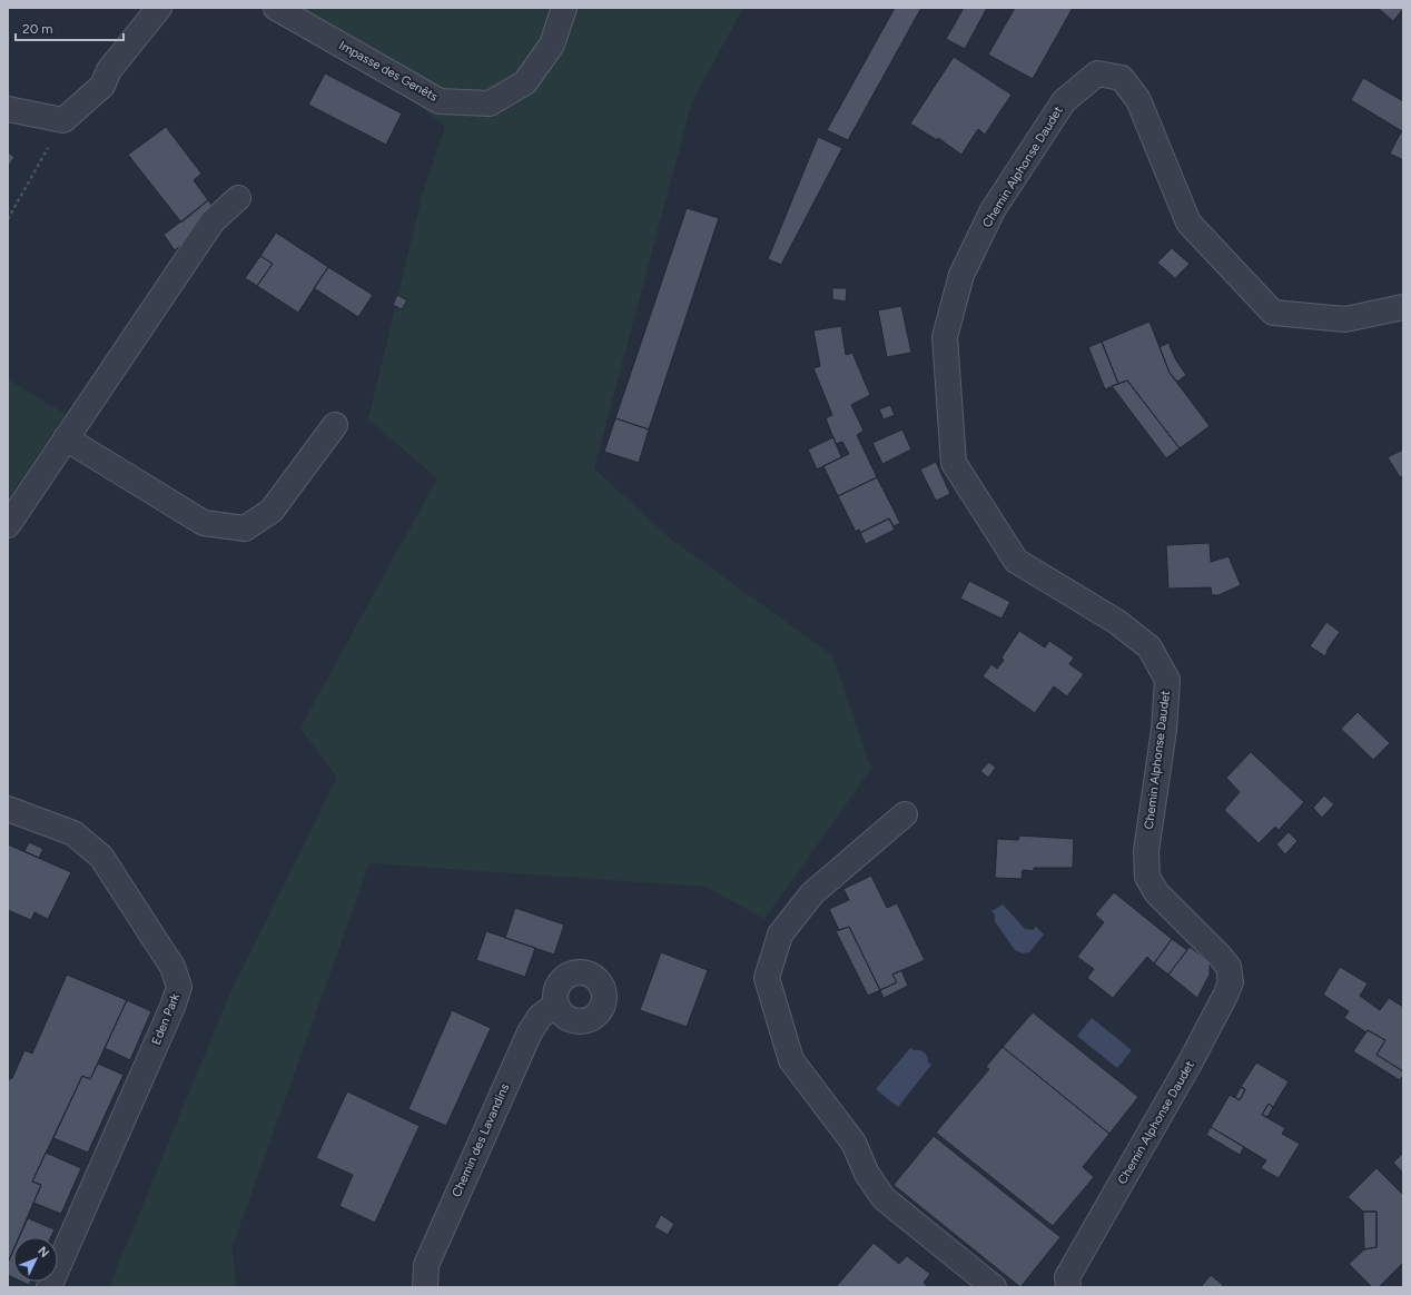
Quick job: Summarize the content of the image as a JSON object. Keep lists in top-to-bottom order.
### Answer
{
  "streets": {
    "street": [
      "Impasse des Genêts",
      "Chemin Alphonse Daudet",
      "Eden Park",
      "Chemin des Lavandins"
    ]
  },
  "scale_bar": "20 m",
  "north": "top right"
}
